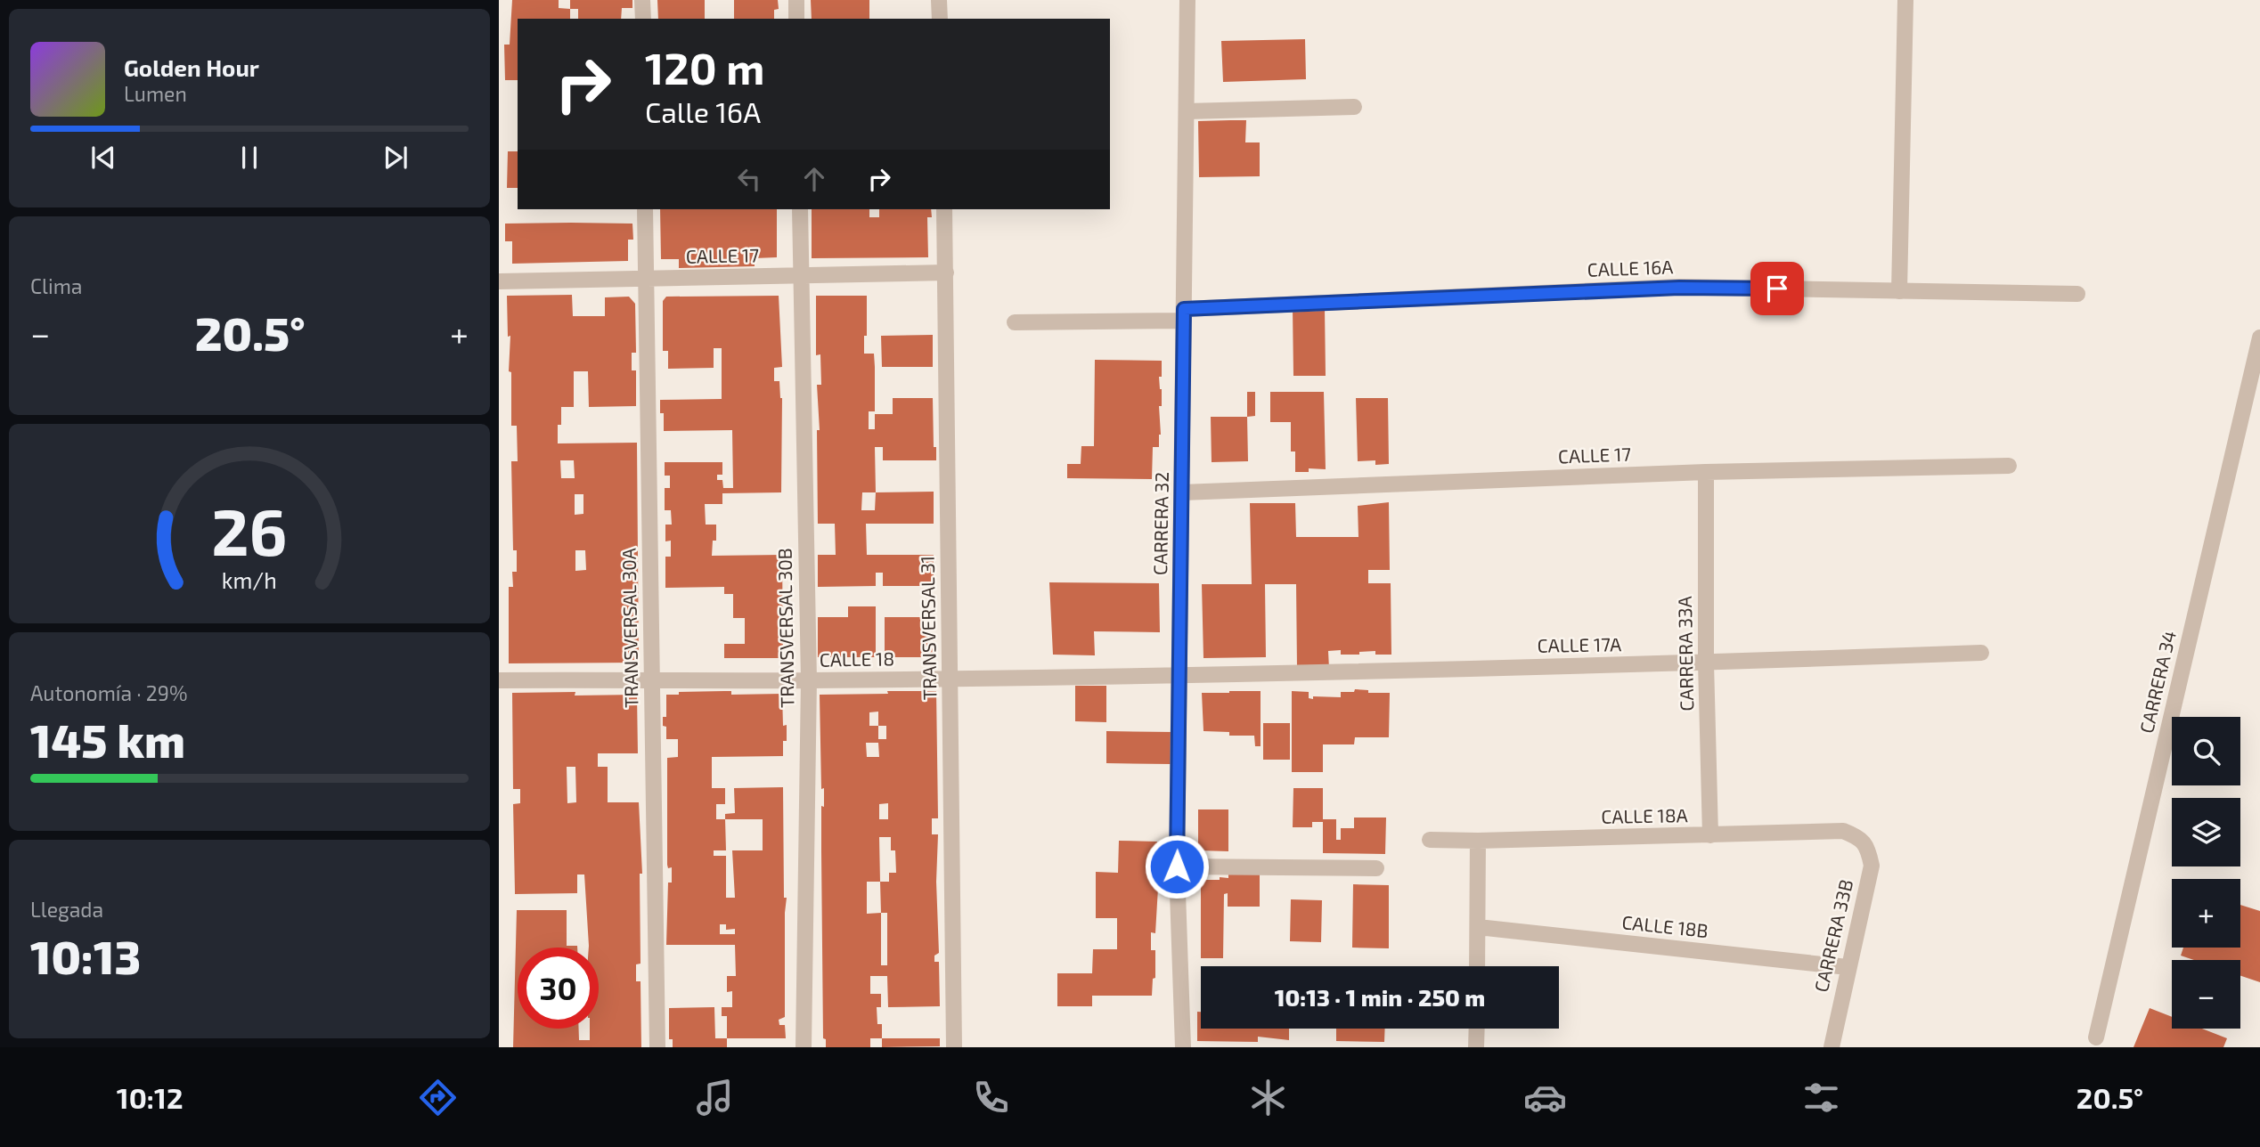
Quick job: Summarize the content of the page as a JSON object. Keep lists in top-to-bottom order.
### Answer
{
  "streets": {
    "street": [
      "CALLE 17",
      "CALLE 16A",
      "CARRERA 32",
      "TRANSVERSAL 30A",
      "TRANSVERSAL 30B",
      "TRANSVERSAL 31",
      "CALLE 17A",
      "CARRERA 33A",
      "CALLE 18",
      "CARRERA 34",
      "CALLE 18A",
      "CALLE 18B",
      "CARRERA 33B"
    ]
  },
  "crossings": [
    ["CALLE 17", "CARRERA 32"],
    ["CALLE 17", "TRANSVERSAL 30A"],
    ["CALLE 17", "TRANSVERSAL 30B"],
    ["CALLE 17", "TRANSVERSAL 31"],
    ["CALLE 17", "CARRERA 33A"],
    ["CALLE 16A", "CARRERA 32"],
    ["CARRERA 32", "CALLE 17A"],
    ["CARRERA 32", "CALLE 18"],
    ["TRANSVERSAL 30A", "CALLE 18"],
    ["TRANSVERSAL 30B", "CALLE 18"],
    ["TRANSVERSAL 31", "CALLE 18"],
    ["CALLE 17A", "CARRERA 33A"],
    ["CALLE 17A", "CALLE 18"],
    ["CARRERA 33A", "CALLE 18A"],
    ["CALLE 18A", "CARRERA 33B"],
    ["CALLE 18B", "CARRERA 33B"]
  ],
  "page": {
    "turn": ["120 m", "Calle 16A"],
    "song": ["Golden Hour", "Lumen"],
    "tile": [
      "Clima",
      ["Autonomía · 29%", "145 km"],
      ["Llegada", "10:13"]
    ],
    "heat": ["−", "20.5°", "+"],
    "map_buttons": ["+", "−"],
    "limit": "30",
    "trip": "10:13 · 1 min · 250 m",
    "tabs": ["10:12", "20.5°"],
    "gauge": ["26", "km/h"]
  }
}
